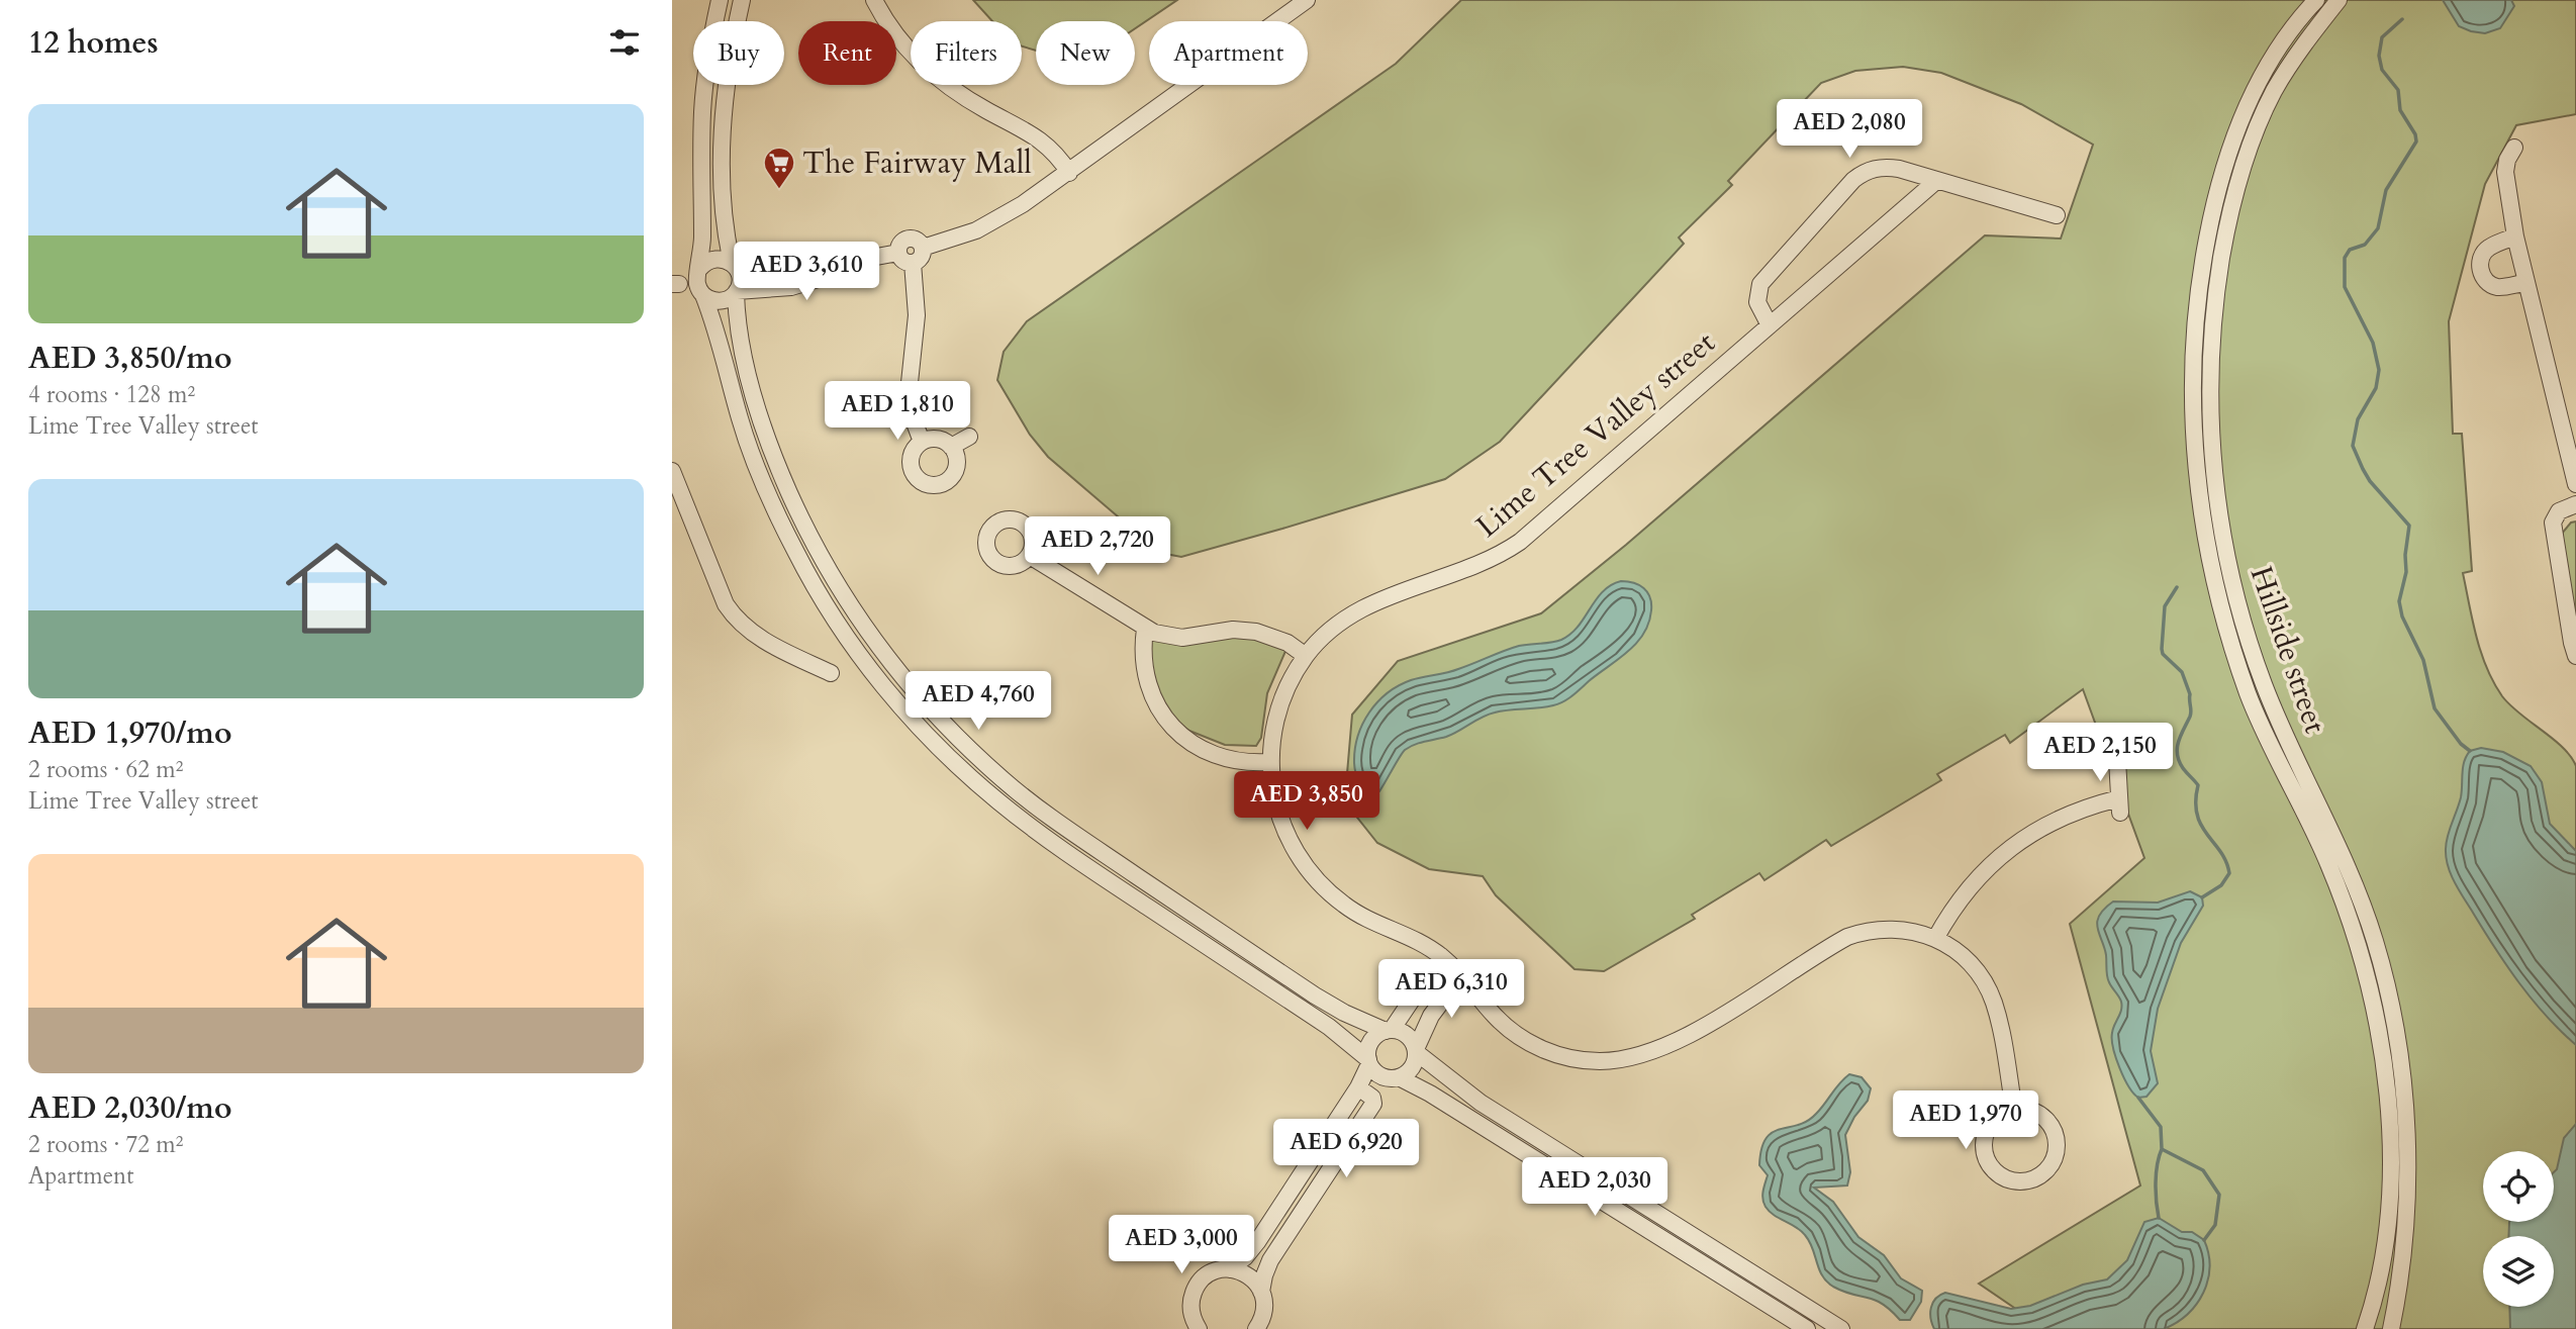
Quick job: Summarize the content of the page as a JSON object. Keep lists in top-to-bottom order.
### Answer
{
  "streets": {
    "street": ["Lime Tree Valley street", "Hillside street"]
  },
  "places": {
    "supermarket": ["The Fairway Mall"]
  },
  "page": {
    "heading": "12 homes",
    "chip": [
      "Buy",
      "Rent",
      "Filters",
      "New",
      "Apartment"
    ],
    "list": [
      {
        "name": "AED 3,850/mo",
        "note": "4 rooms · 128 m² · Lime Tree Valley street"
      },
      {
        "name": "AED 1,970/mo",
        "note": "2 rooms · 62 m² · Lime Tree Valley street"
      },
      {
        "name": "AED 2,030/mo",
        "note": "2 rooms · 72 m² · Apartment"
      }
    ],
    "price": [
      "AED 2,080",
      "AED 3,610",
      "AED 1,810",
      "AED 2,720",
      "AED 4,760",
      "AED 2,150",
      "AED 3,850",
      "AED 6,310",
      "AED 1,970",
      "AED 6,920",
      "AED 2,030",
      "AED 3,000"
    ]
  }
}
